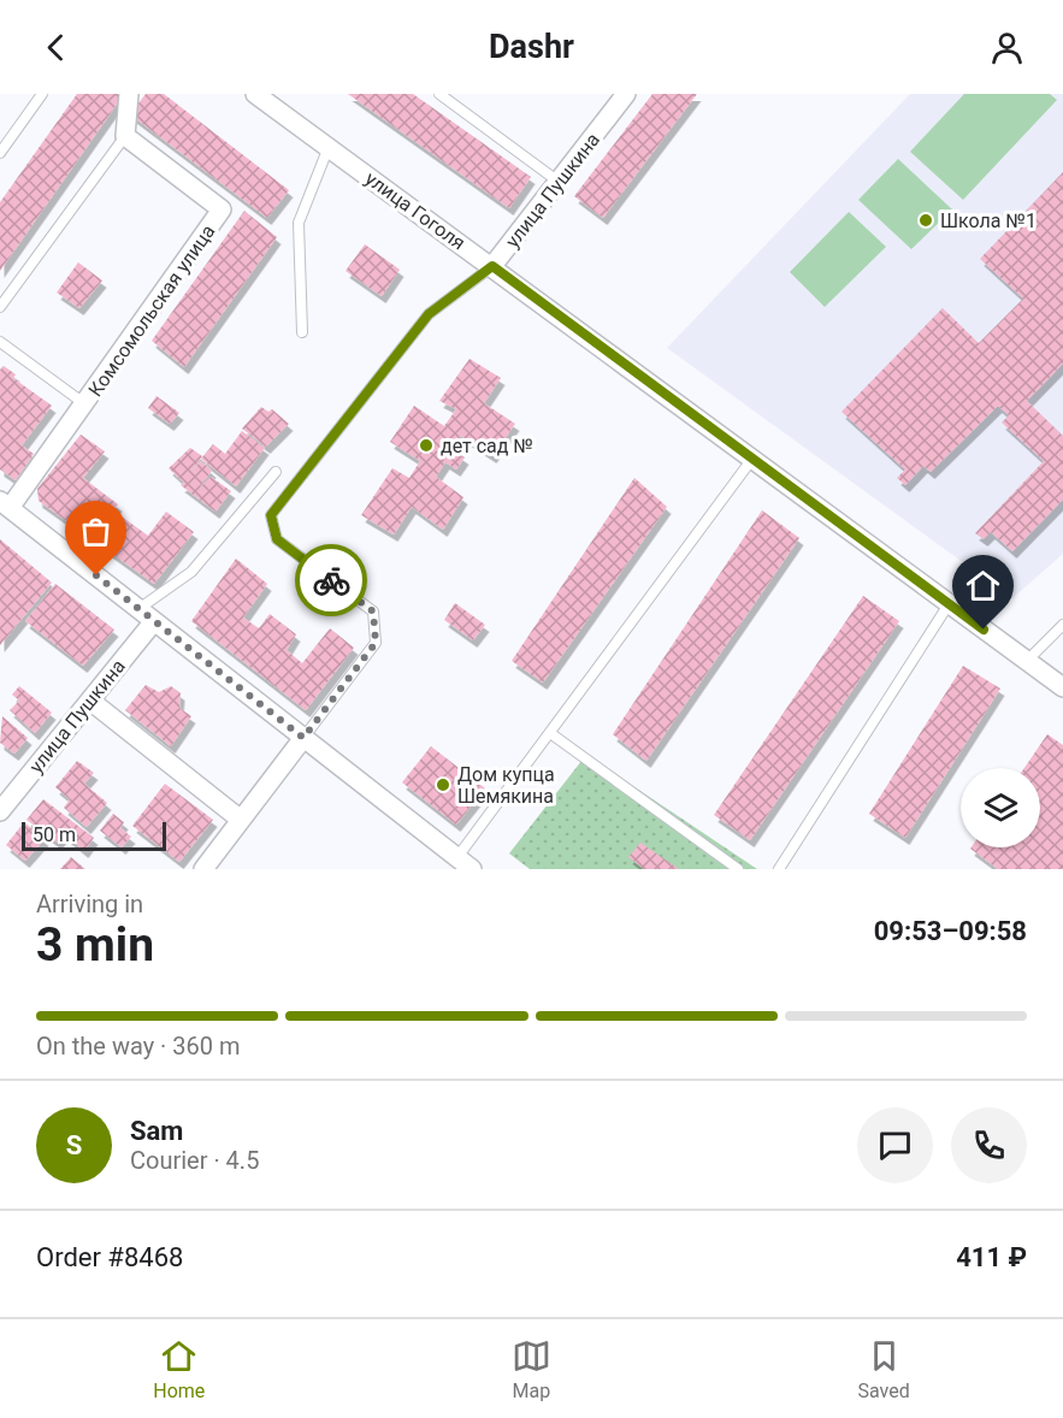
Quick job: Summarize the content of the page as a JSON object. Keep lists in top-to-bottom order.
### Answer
{
  "streets": {
    "street": ["улица Пушкина", "улица Гоголя", "Комсомольская улица"]
  },
  "crossings": [
    ["улица Пушкина", "улица Гоголя"]
  ],
  "places": ["Школа №1", "дет сад №", "Дом купца Шемякина"],
  "scale_bar": "50 m",
  "page": {
    "header": "Dashr",
    "scale": "50 m",
    "heading": ["3 min", "Arriving in", "09:53–09:58"],
    "panel": [
      "Sam",
      "Courier · 4.5",
      "Order #8468",
      "411 ₽"
    ],
    "bar": "On the way · 360 m",
    "round": "S",
    "tabs": ["Home", "Map", "Saved"]
  }
}
